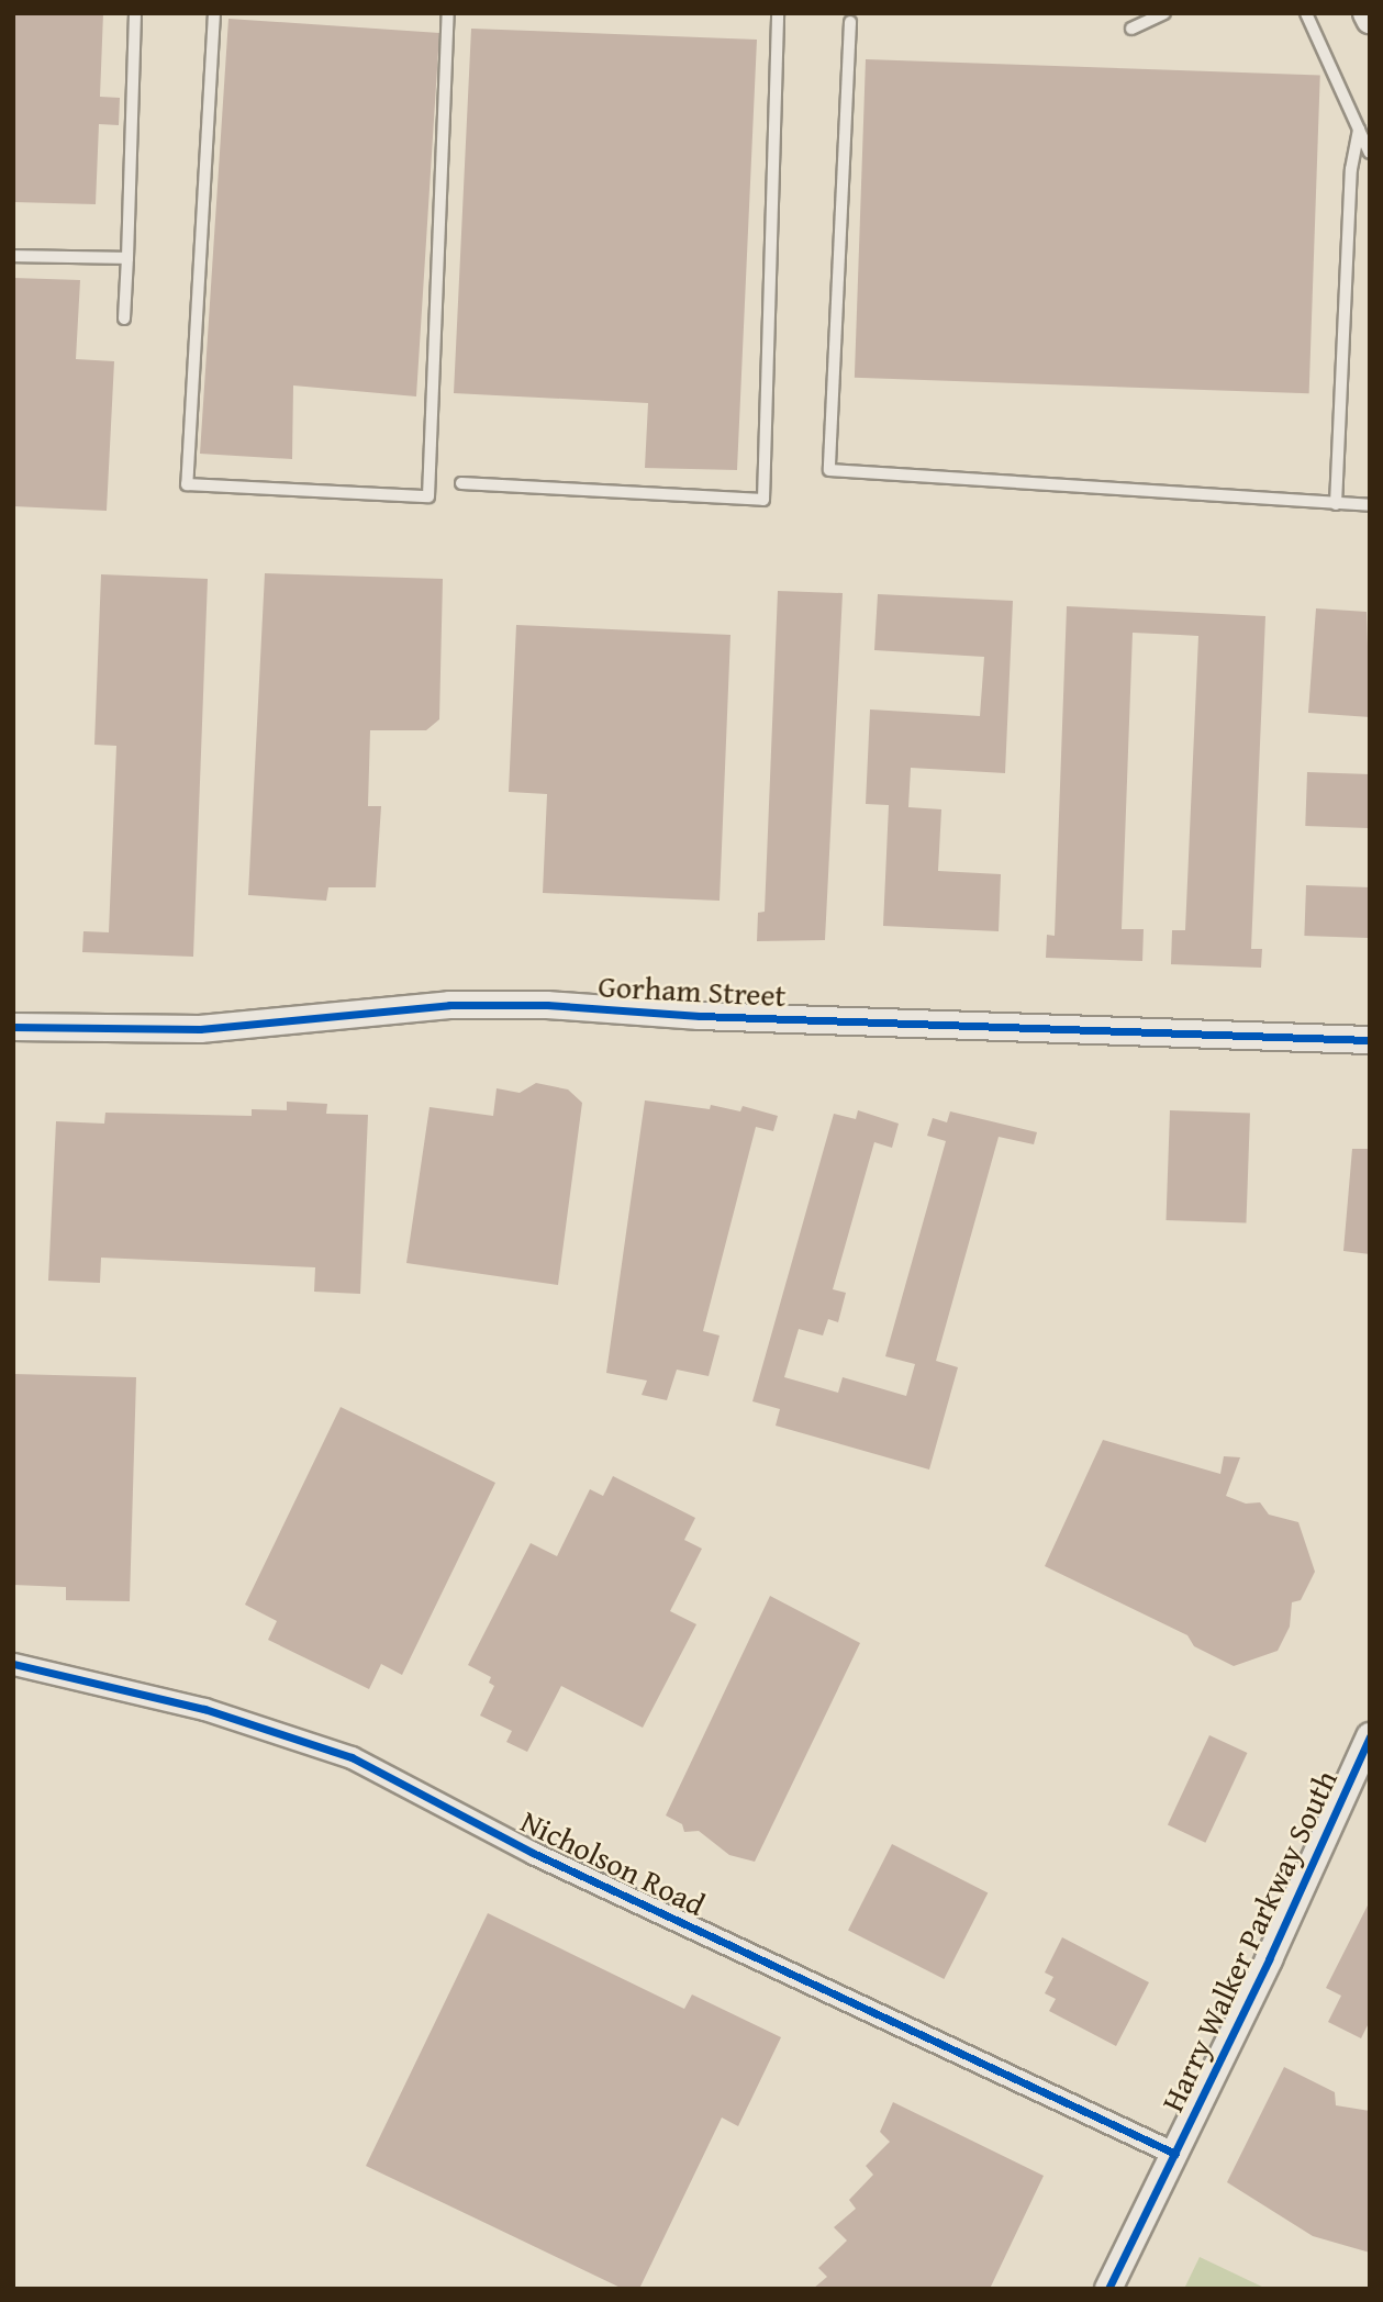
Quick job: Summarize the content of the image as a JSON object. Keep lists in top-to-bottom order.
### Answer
{
  "streets": {
    "street": ["Gorham Street", "Nicholson Road", "Harry Walker Parkway South"]
  },
  "crossings": [
    ["Nicholson Road", "Harry Walker Parkway South"]
  ]
}
